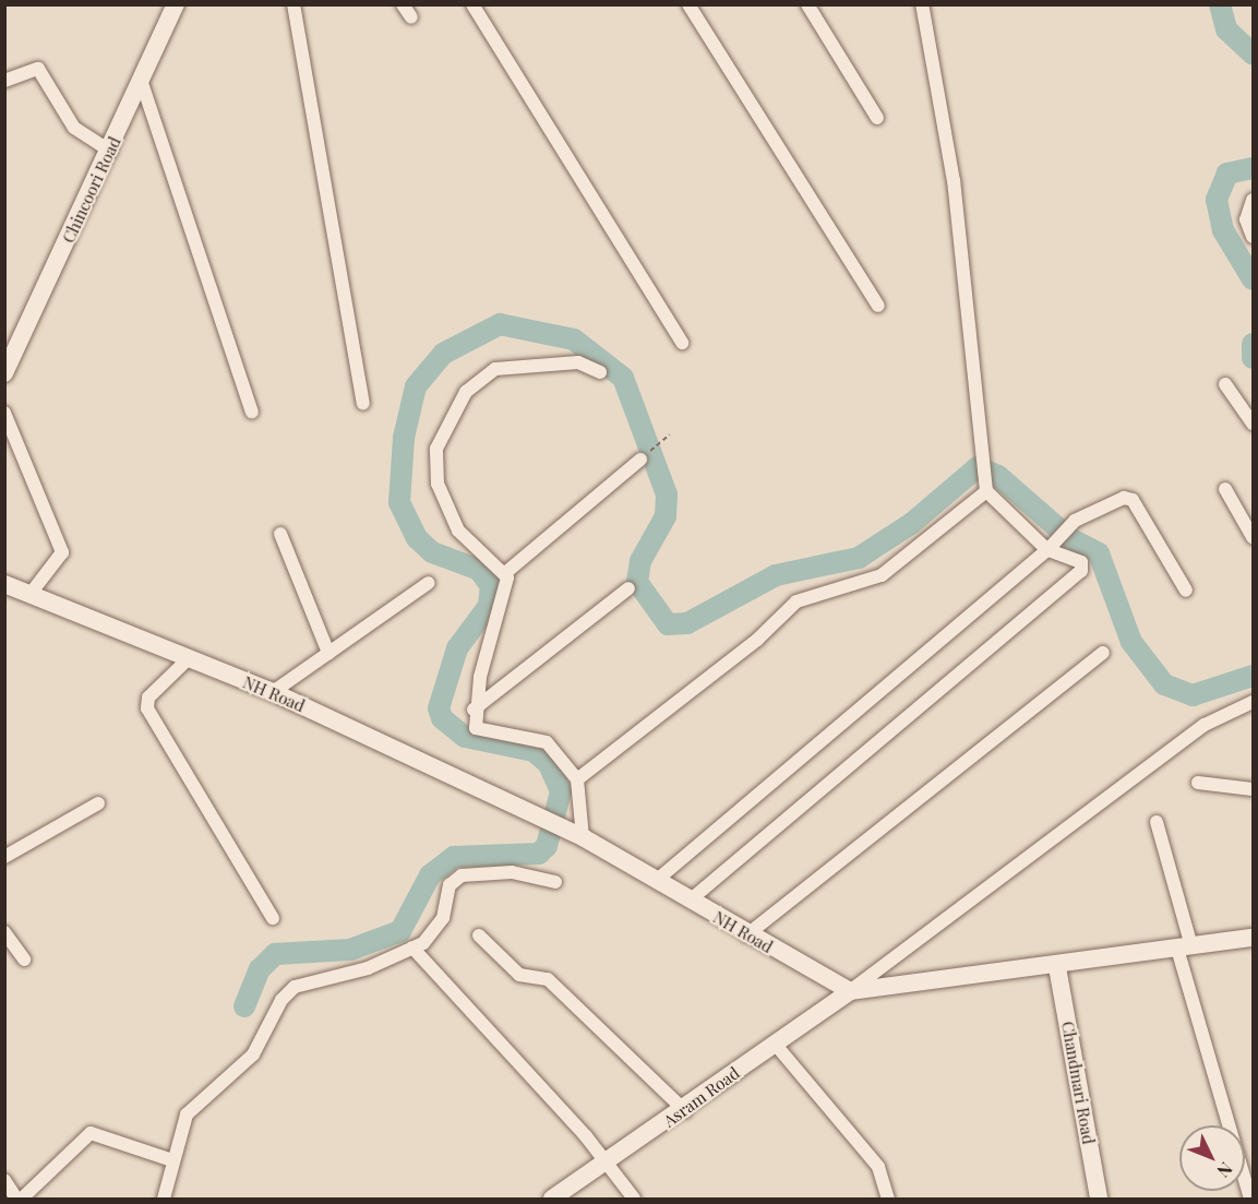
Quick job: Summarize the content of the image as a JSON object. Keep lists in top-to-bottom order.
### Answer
{
  "streets": {
    "main road": [
      "Chincoori Road",
      "NH Road",
      "Chandmari Road",
      "Asram Road"
    ]
  },
  "crossings": [
    ["NH Road", "Asram Road"]
  ],
  "north": "bottom right"
}
